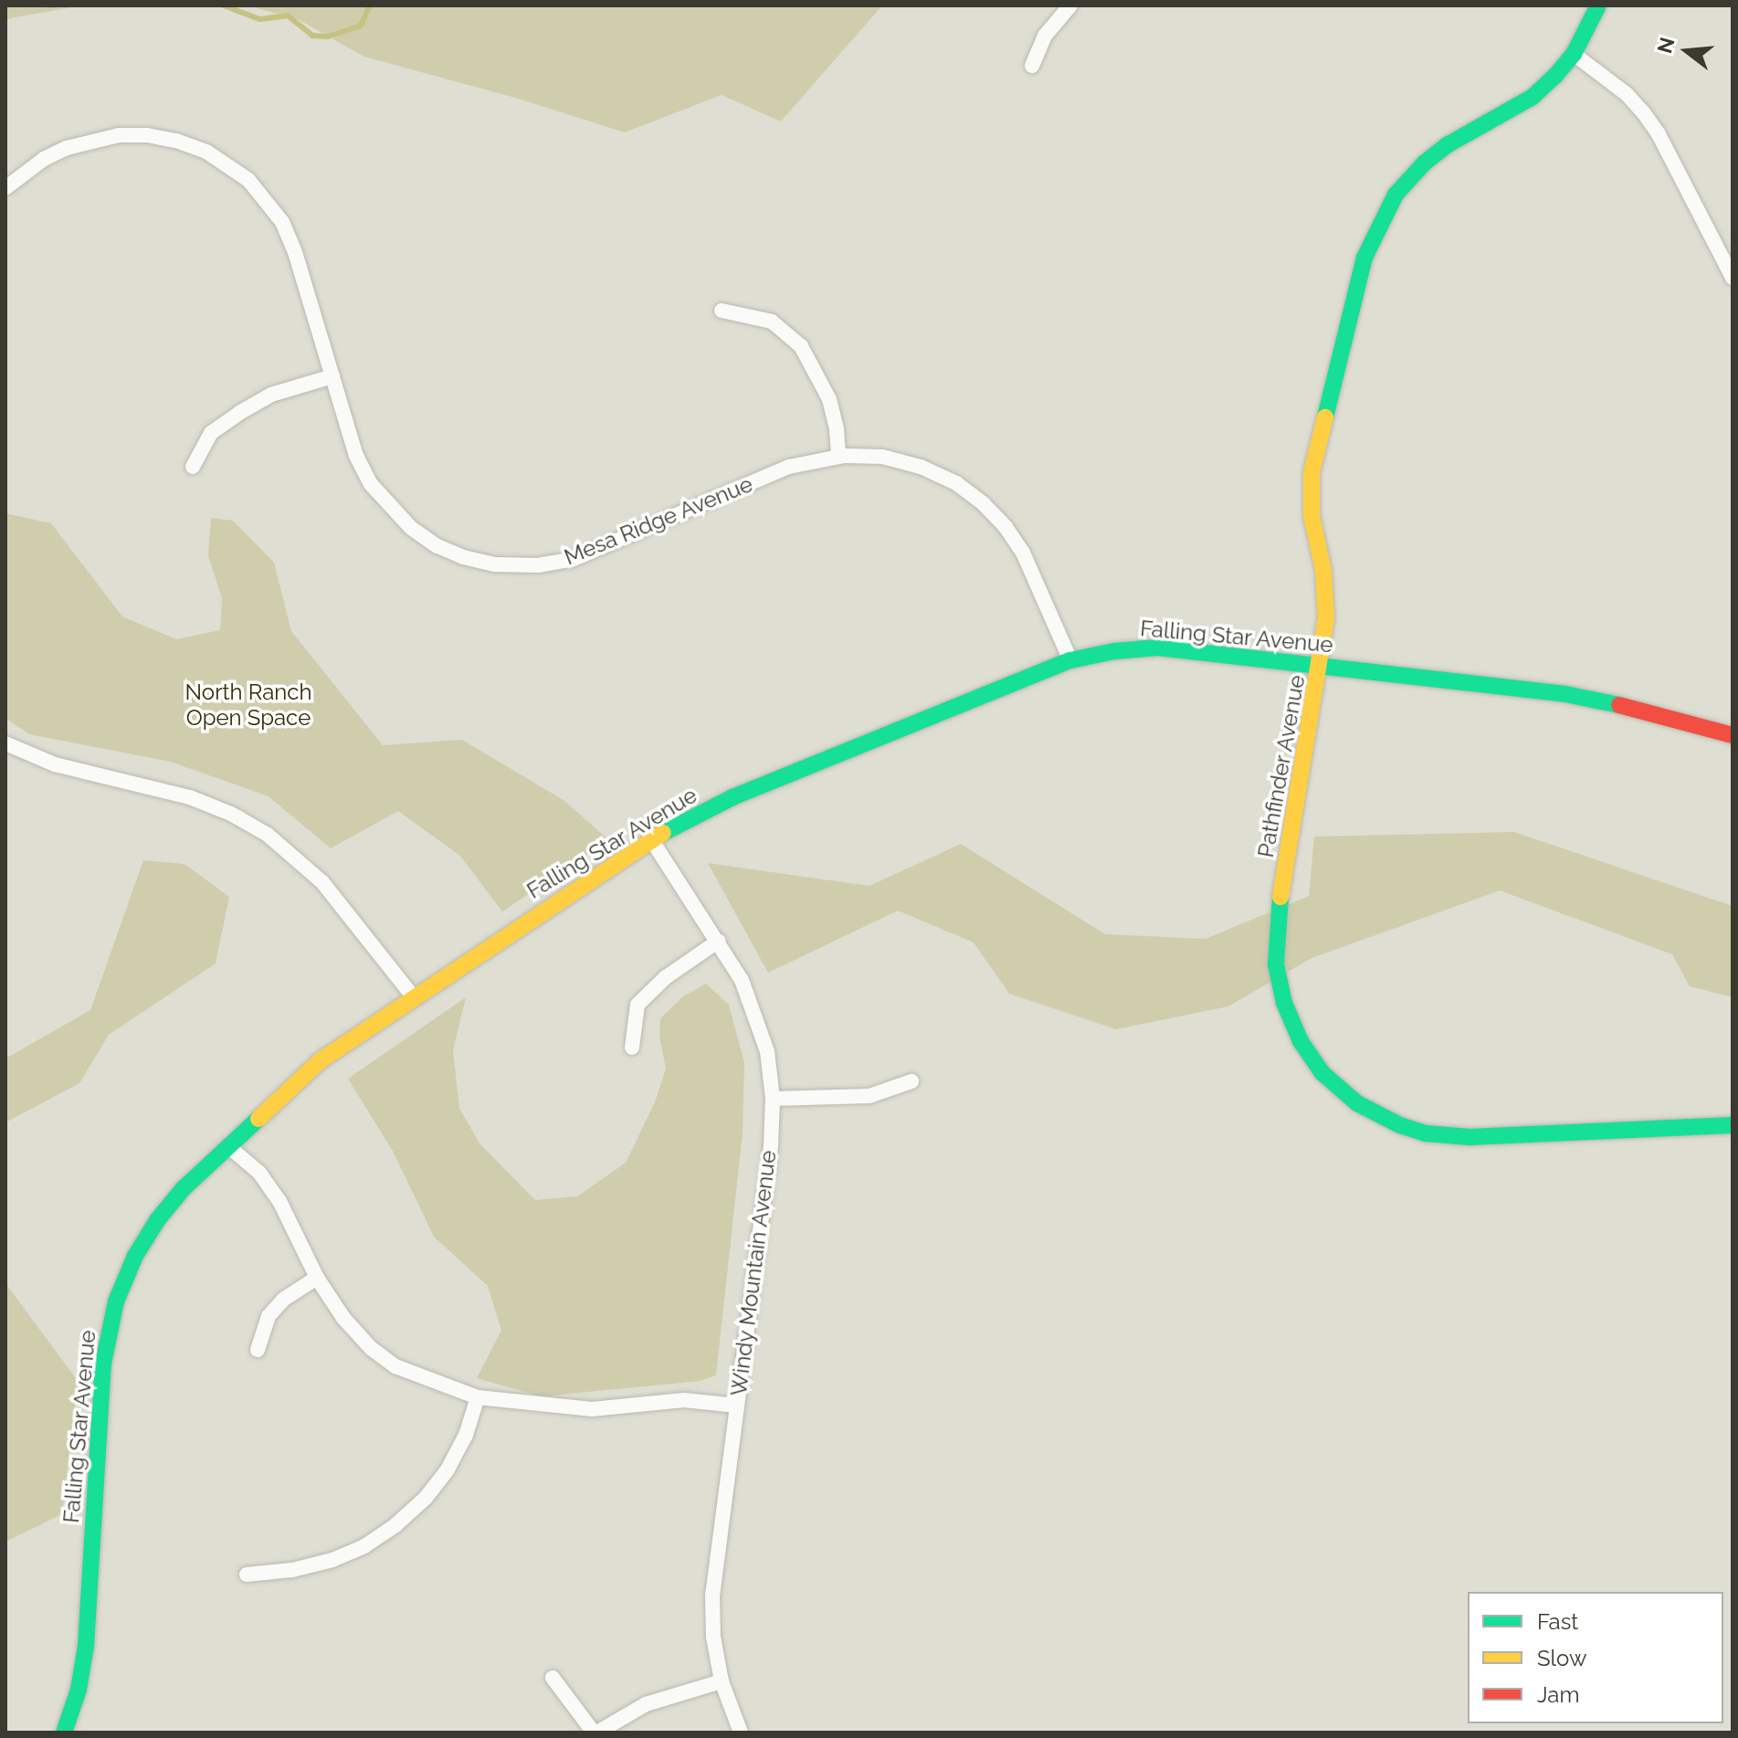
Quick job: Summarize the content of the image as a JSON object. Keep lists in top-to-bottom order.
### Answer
{
  "streets": {
    "street": [
      "Mesa Ridge Avenue",
      "Falling Star Avenue",
      "Pathfinder Avenue",
      "Windy Mountain Avenue"
    ]
  },
  "crossings": [
    ["Mesa Ridge Avenue", "Falling Star Avenue"],
    ["Falling Star Avenue", "Pathfinder Avenue"],
    ["Falling Star Avenue", "Windy Mountain Avenue"]
  ],
  "parks": ["North Ranch Open Space"],
  "legend": ["Fast", "Slow", "Jam"],
  "north": "left"
}
